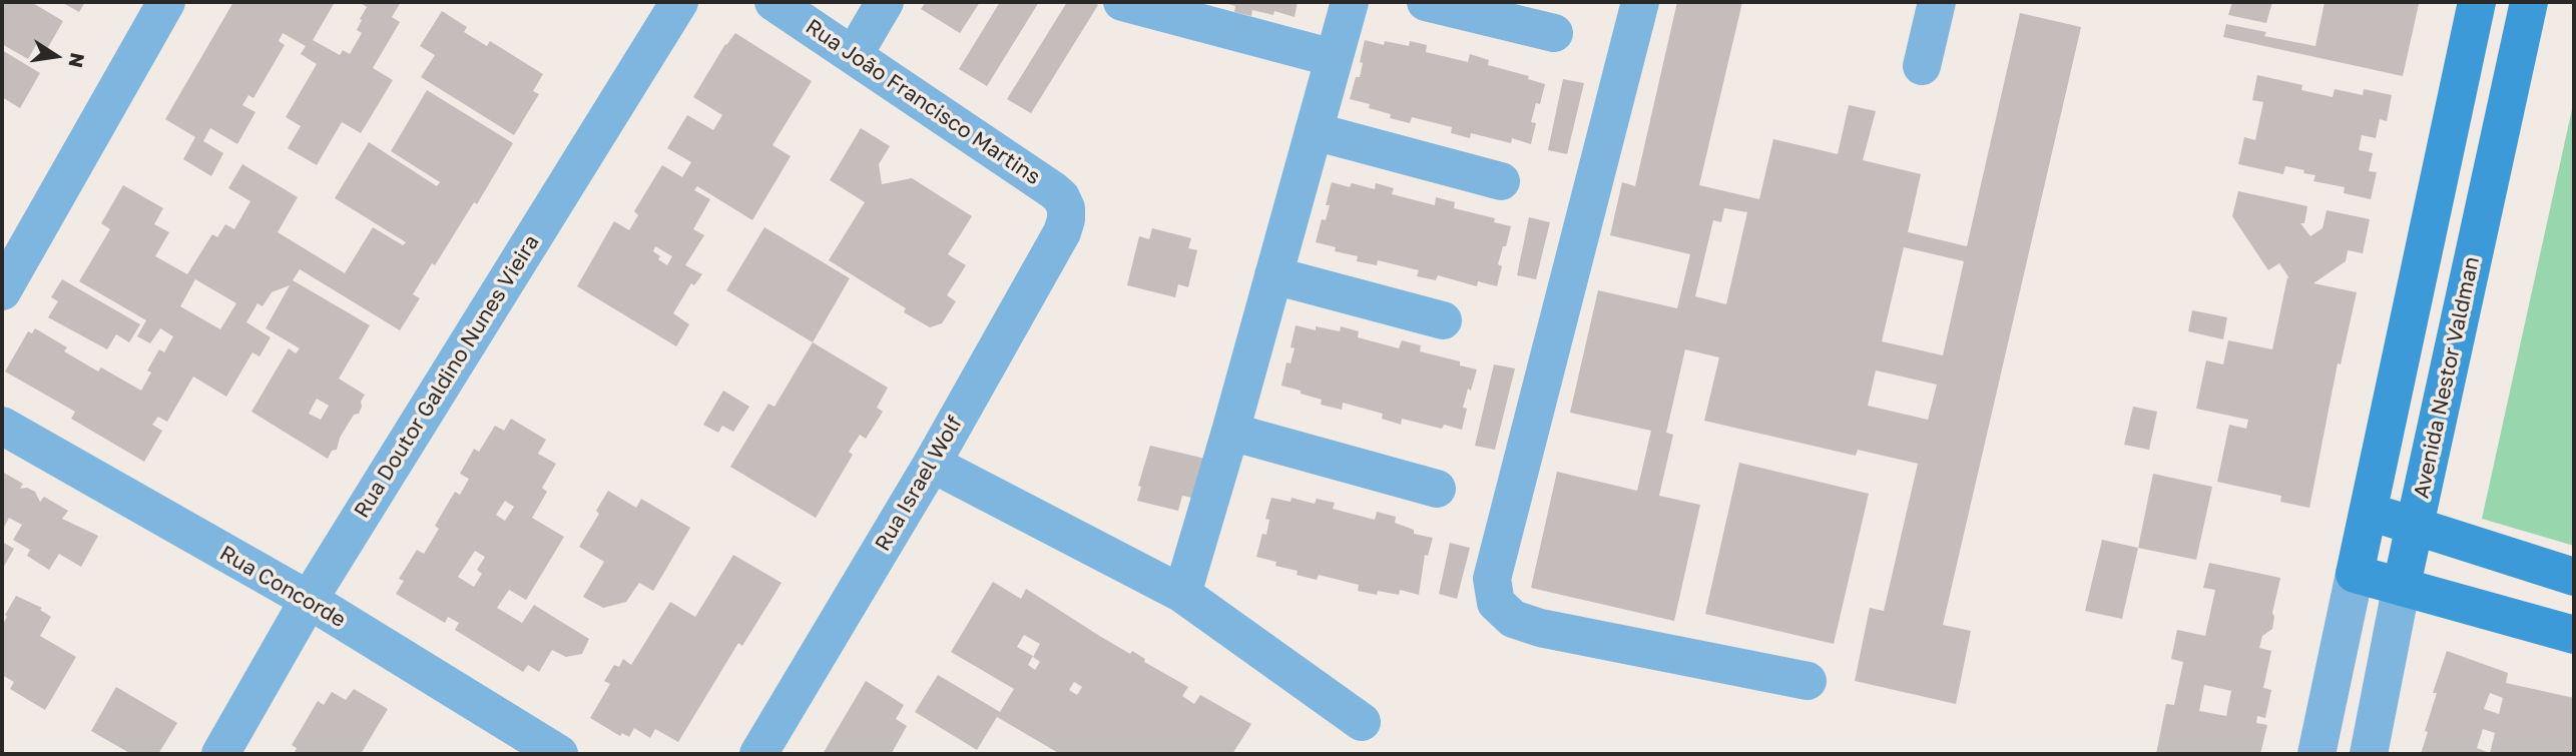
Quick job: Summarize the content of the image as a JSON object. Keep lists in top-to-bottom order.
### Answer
{
  "streets": {
    "main road": ["Avenida Nestor Valdman"],
    "street": [
      "Rua João Francisco Martins",
      "Rua Doutor Galdino Nunes Vieira",
      "Rua Israel Wolf",
      "Rua Concorde"
    ]
  },
  "crossings": [
    ["Rua João Francisco Martins", "Rua Israel Wolf"],
    ["Rua Doutor Galdino Nunes Vieira", "Rua Concorde"]
  ],
  "north": "right"
}
